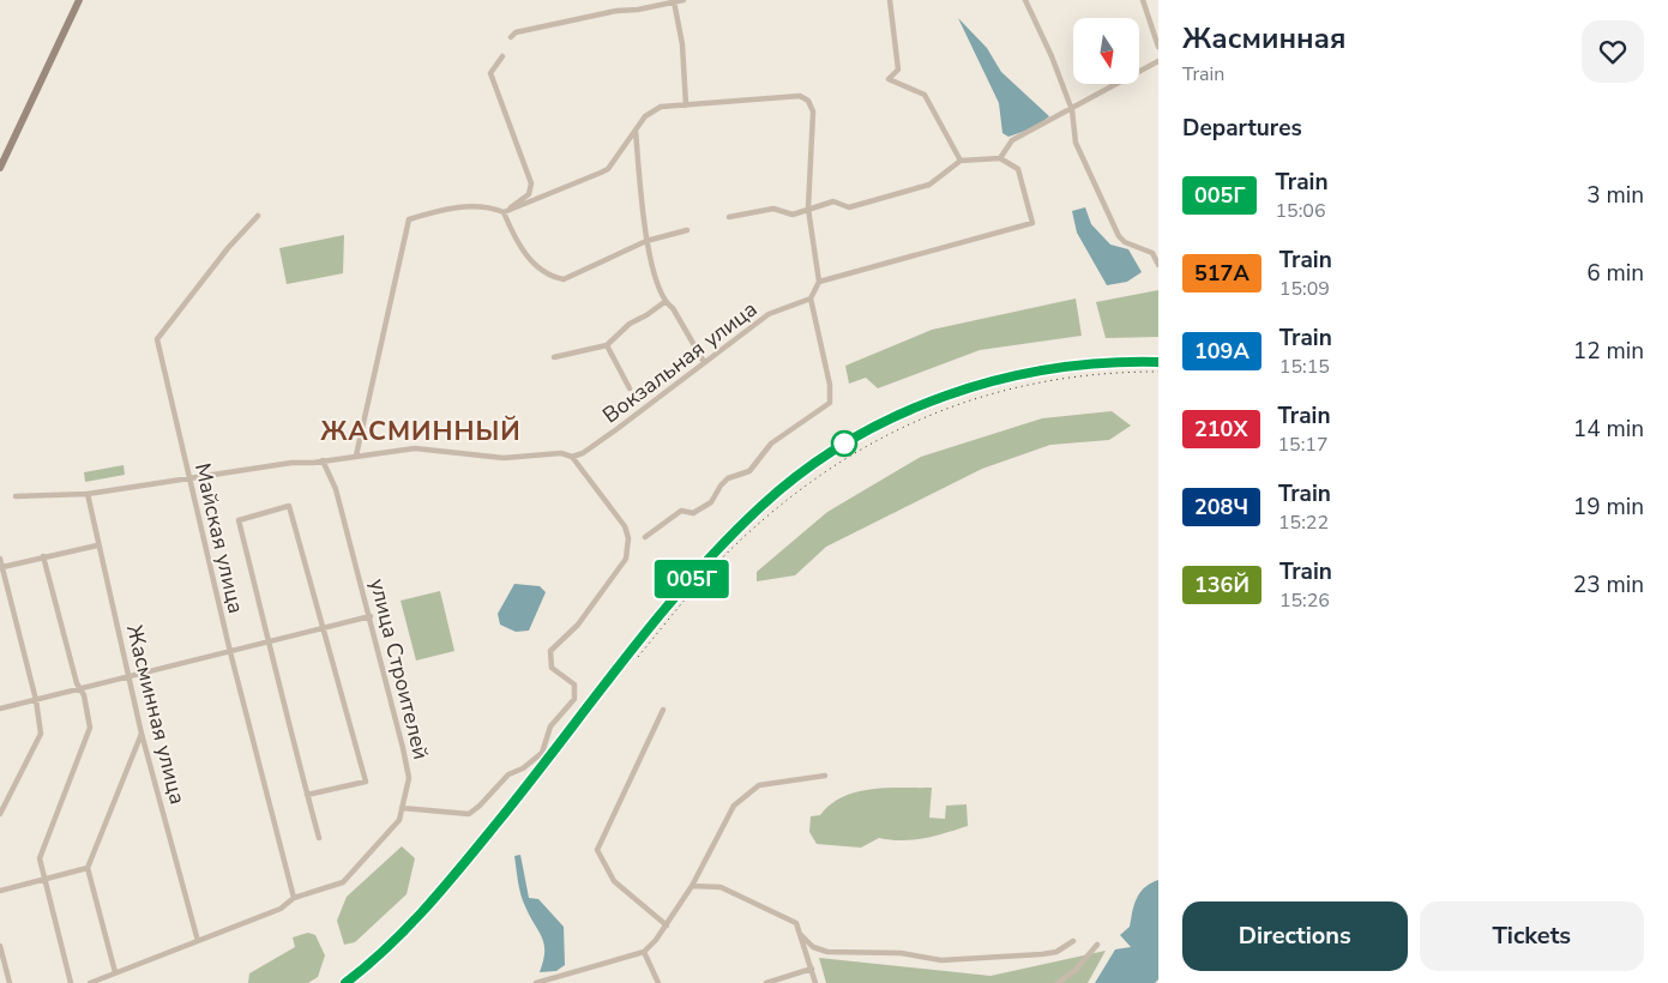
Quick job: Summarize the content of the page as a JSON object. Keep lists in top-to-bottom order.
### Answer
{
  "streets": {
    "street": [
      "Вокзальная улица",
      "Майская улица",
      "улица Строителей",
      "Жасминная улица"
    ]
  },
  "crossings": [
    ["Майская улица", "улица Строителей"],
    ["улица Строителей", "Жасминная улица"]
  ],
  "districts": ["ЖАСМИННЫЙ"],
  "north": "bottom",
  "page": {
    "on_map": "005Г",
    "heading": [
      ["Жасминная", "Train"],
      "Departures"
    ],
    "list": [
      {
        "mark": "005Г",
        "name": "Train",
        "note": "15:06",
        "value": "3 min"
      },
      {
        "mark": "517А",
        "name": "Train",
        "note": "15:09",
        "value": "6 min"
      },
      {
        "mark": "109А",
        "name": "Train",
        "note": "15:15",
        "value": "12 min"
      },
      {
        "mark": "210Х",
        "name": "Train",
        "note": "15:17",
        "value": "14 min"
      },
      {
        "mark": "208Ч",
        "name": "Train",
        "note": "15:22",
        "value": "19 min"
      },
      {
        "mark": "136Й",
        "name": "Train",
        "note": "15:26",
        "value": "23 min"
      }
    ],
    "buttons": ["Directions", "Tickets"]
  }
}
